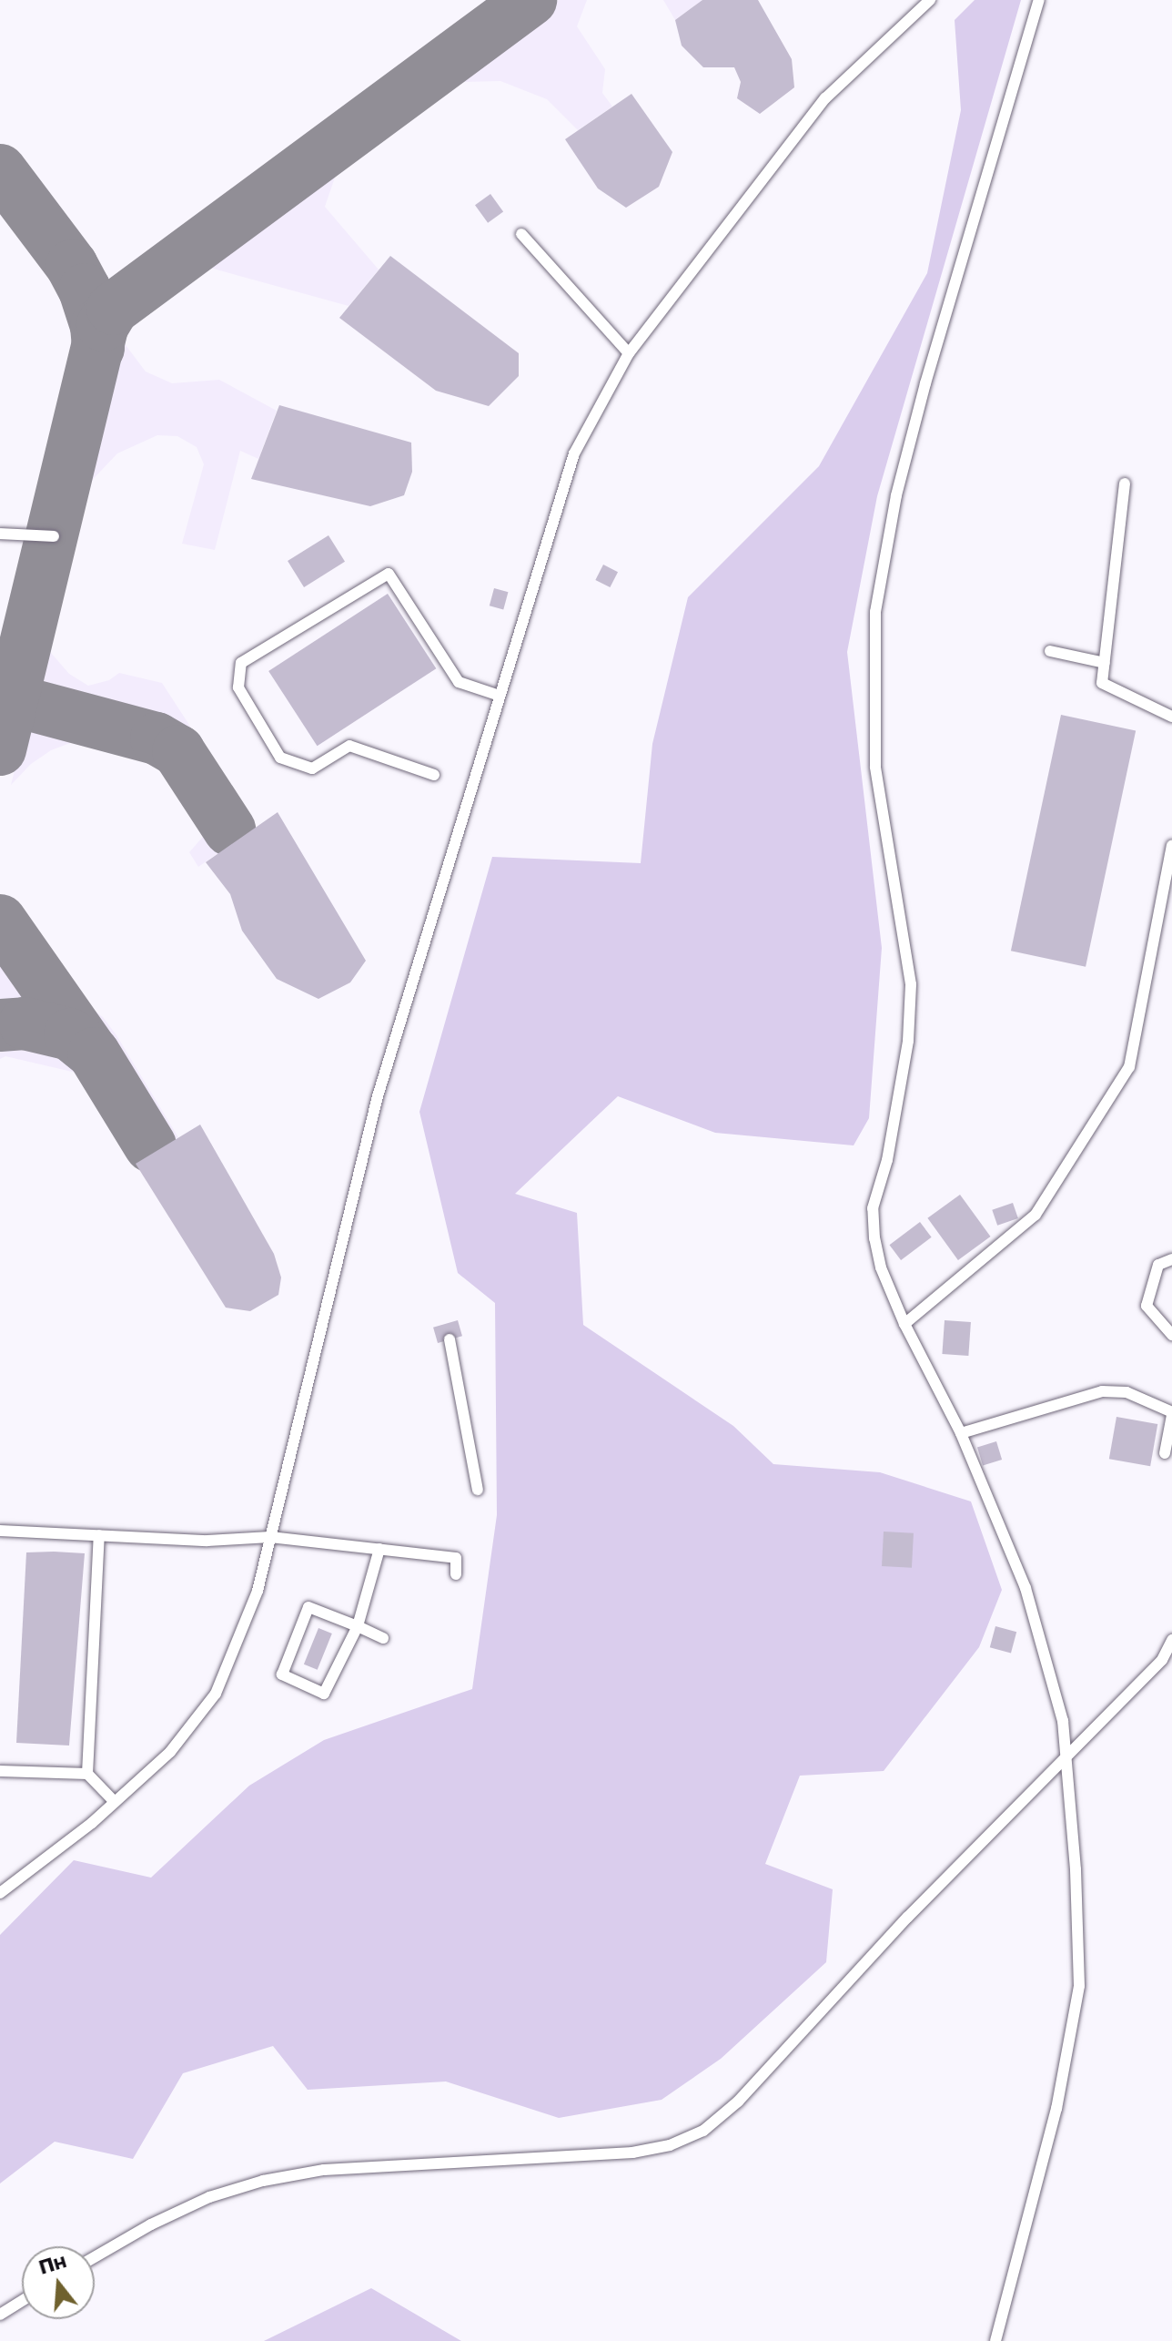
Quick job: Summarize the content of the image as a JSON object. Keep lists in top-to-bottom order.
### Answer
{
  "north": "top"
}
